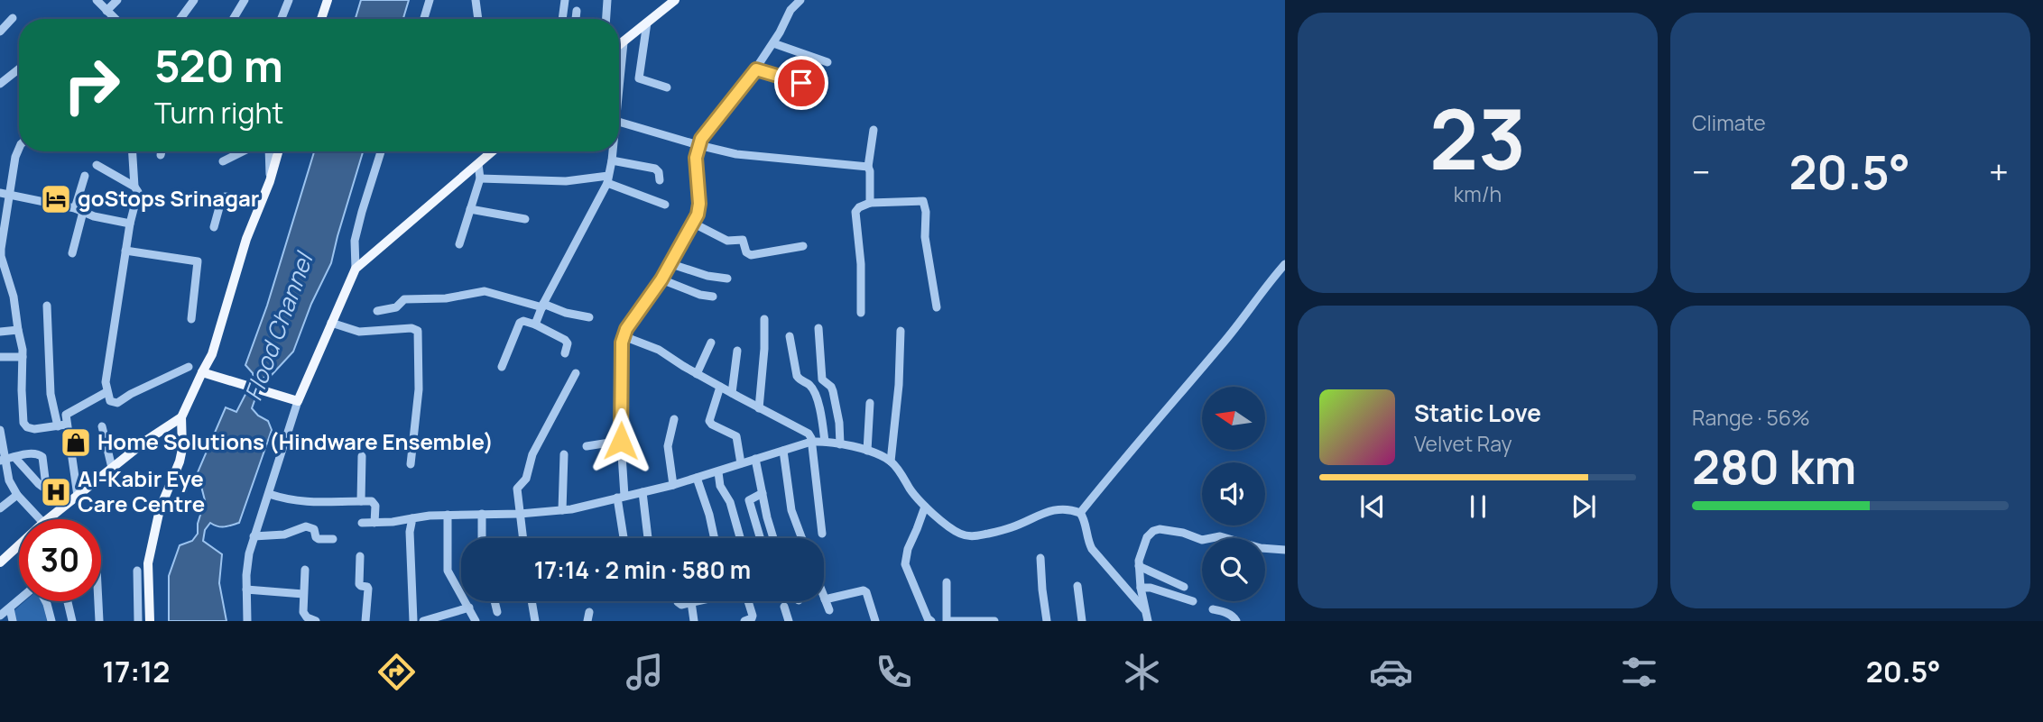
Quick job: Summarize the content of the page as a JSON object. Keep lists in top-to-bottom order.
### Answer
{
  "water": ["Flood Channel"],
  "places": {
    "hotel": ["goStops Srinagar"],
    "shop": ["Home Solutions (Hindware Ensemble)"],
    "hospital": ["Al-Kabir Eye Care Centre"]
  },
  "north": "left",
  "page": {
    "tile": [
      ["23", "km/h"],
      "Climate",
      ["Range · 56%", "280 km"]
    ],
    "turn": ["520 m", "Turn right"],
    "heat": ["−", "20.5°", "+"],
    "song": ["Static Love", "Velvet Ray"],
    "limit": "30",
    "trip": "17:14 · 2 min · 580 m",
    "tabs": ["17:12", "20.5°"]
  }
}
